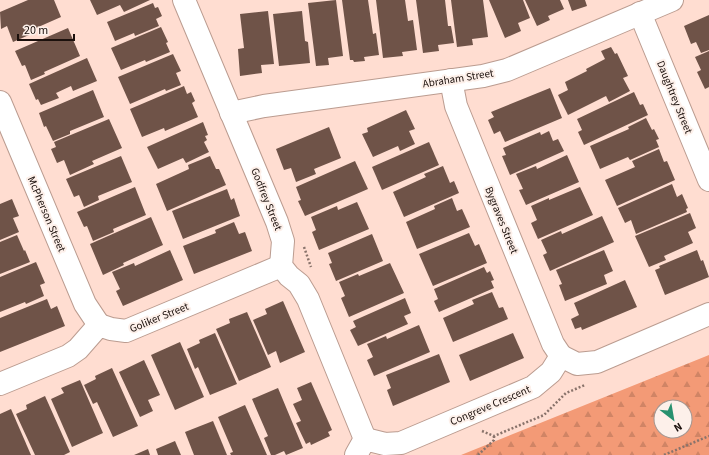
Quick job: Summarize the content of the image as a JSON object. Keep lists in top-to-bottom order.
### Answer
{
  "streets": {
    "street": [
      "Abraham Street",
      "Daughtrey Street",
      "Godfrey Street",
      "McPherson Street",
      "Bygraves Street",
      "Goliker Street",
      "Congreve Crescent"
    ]
  },
  "crossings": [
    ["Abraham Street", "Daughtrey Street"],
    ["Abraham Street", "Godfrey Street"],
    ["Abraham Street", "Bygraves Street"],
    ["Godfrey Street", "Goliker Street"],
    ["McPherson Street", "Goliker Street"],
    ["Bygraves Street", "Congreve Crescent"]
  ],
  "scale_bar": "20 m",
  "north": "bottom right"
}
